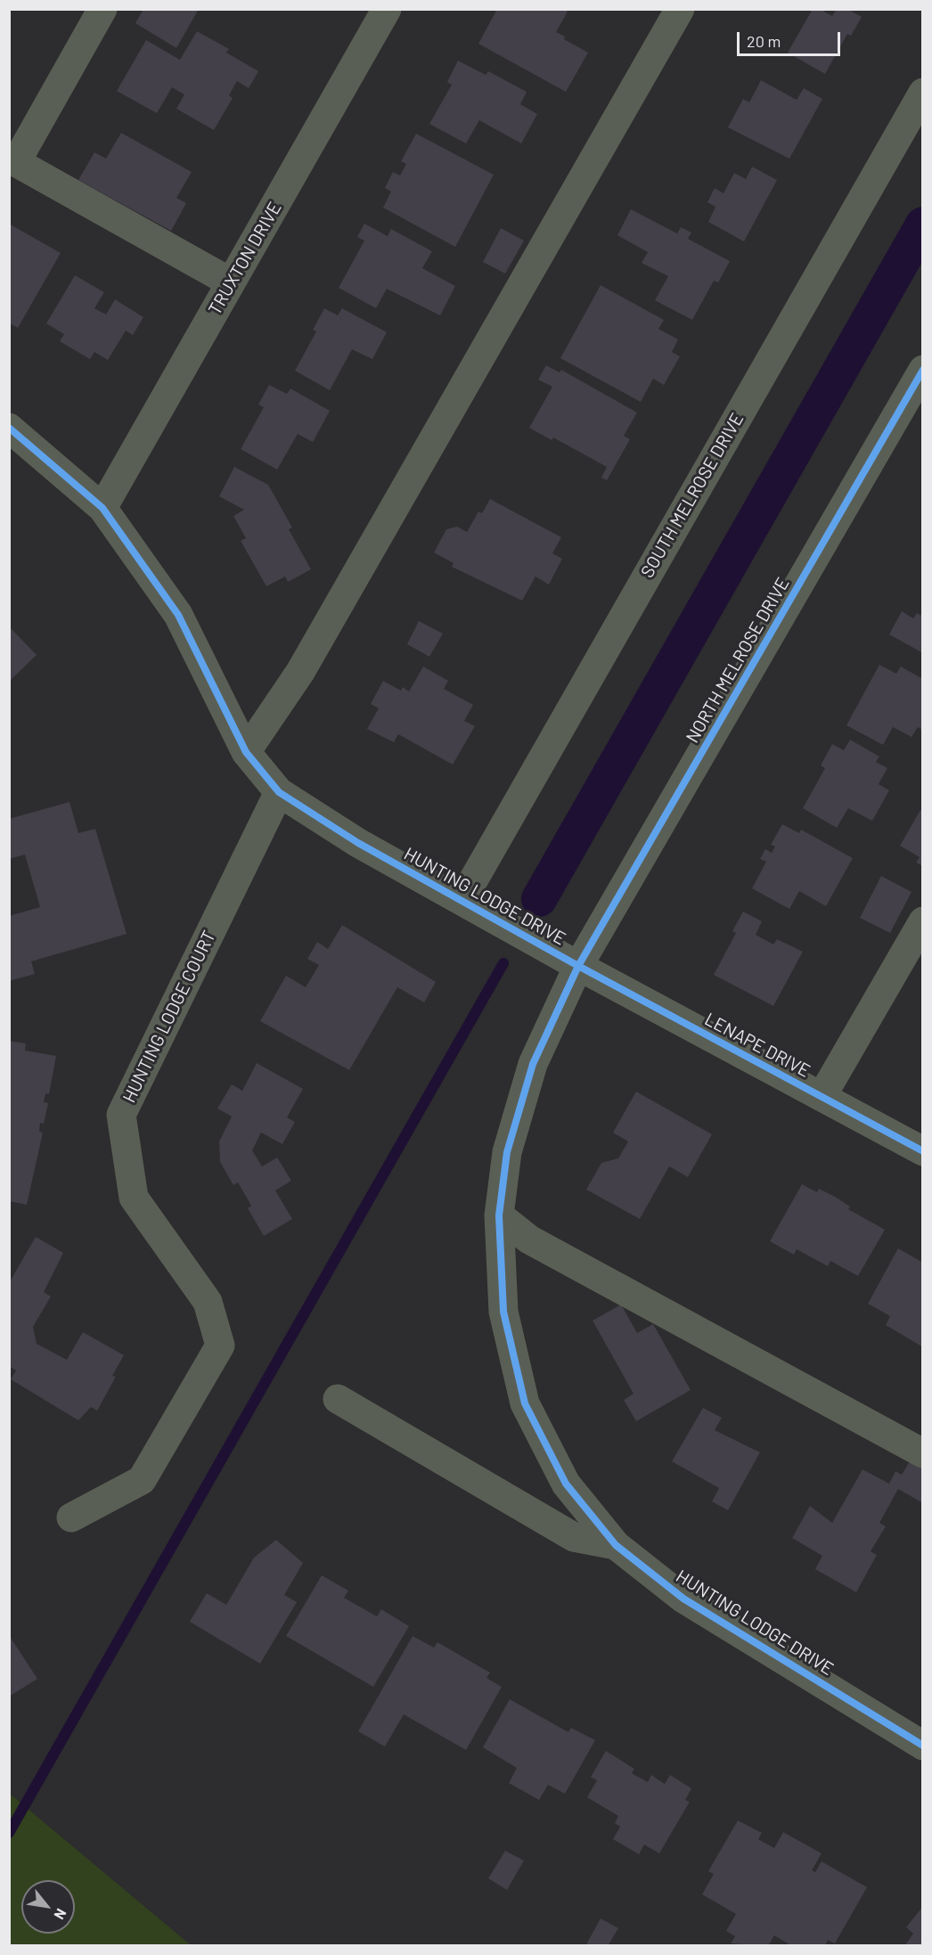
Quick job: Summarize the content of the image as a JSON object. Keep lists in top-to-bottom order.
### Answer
{
  "streets": {
    "street": [
      "TRUXTON DRIVE",
      "SOUTH MELROSE DRIVE",
      "NORTH MELROSE DRIVE",
      "HUNTING LODGE DRIVE",
      "HUNTING LODGE COURT",
      "LENAPE DRIVE"
    ]
  },
  "crossings": [
    ["TRUXTON DRIVE", "HUNTING LODGE DRIVE"],
    ["SOUTH MELROSE DRIVE", "HUNTING LODGE DRIVE"],
    ["NORTH MELROSE DRIVE", "HUNTING LODGE DRIVE"],
    ["NORTH MELROSE DRIVE", "LENAPE DRIVE"],
    ["HUNTING LODGE DRIVE", "HUNTING LODGE COURT"],
    ["HUNTING LODGE DRIVE", "LENAPE DRIVE"]
  ],
  "scale_bar": "20 m",
  "north": "bottom right"
}
